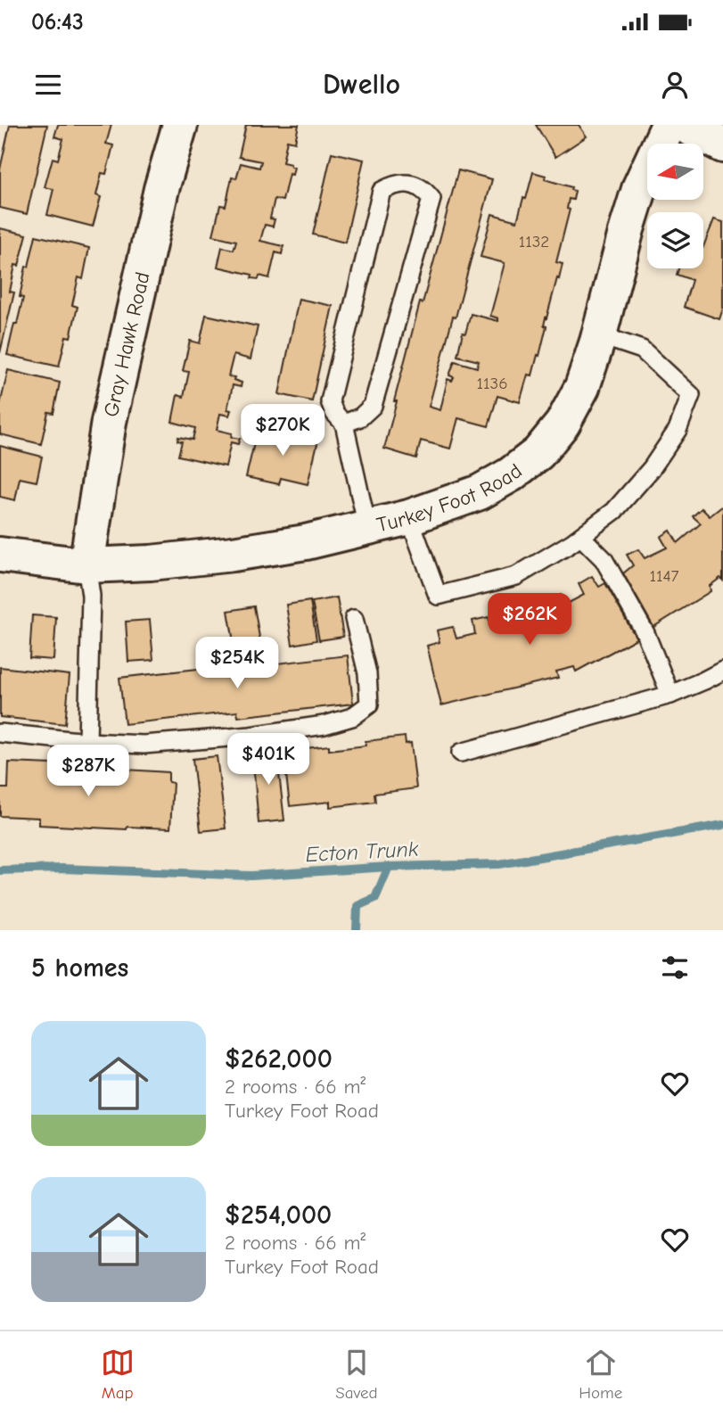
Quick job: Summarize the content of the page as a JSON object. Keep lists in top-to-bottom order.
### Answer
{
  "streets": {
    "street": ["Gray Hawk Road", "Turkey Foot Road"]
  },
  "crossings": [
    ["Gray Hawk Road", "Turkey Foot Road"]
  ],
  "water": ["Ecton Trunk"],
  "house_numbers": ["1132", "1136", "1147"],
  "north": "left",
  "page": {
    "status": "06:43",
    "header": "Dwello",
    "price": [
      "$270K",
      "$262K",
      "$254K",
      "$401K",
      "$287K"
    ],
    "heading": "5 homes",
    "list": [
      {
        "name": "$262,000",
        "note": "2 rooms · 66 m² · Turkey Foot Road"
      },
      {
        "name": "$254,000",
        "note": "2 rooms · 66 m² · Turkey Foot Road"
      }
    ],
    "tabs": ["Map", "Saved", "Home"]
  }
}
